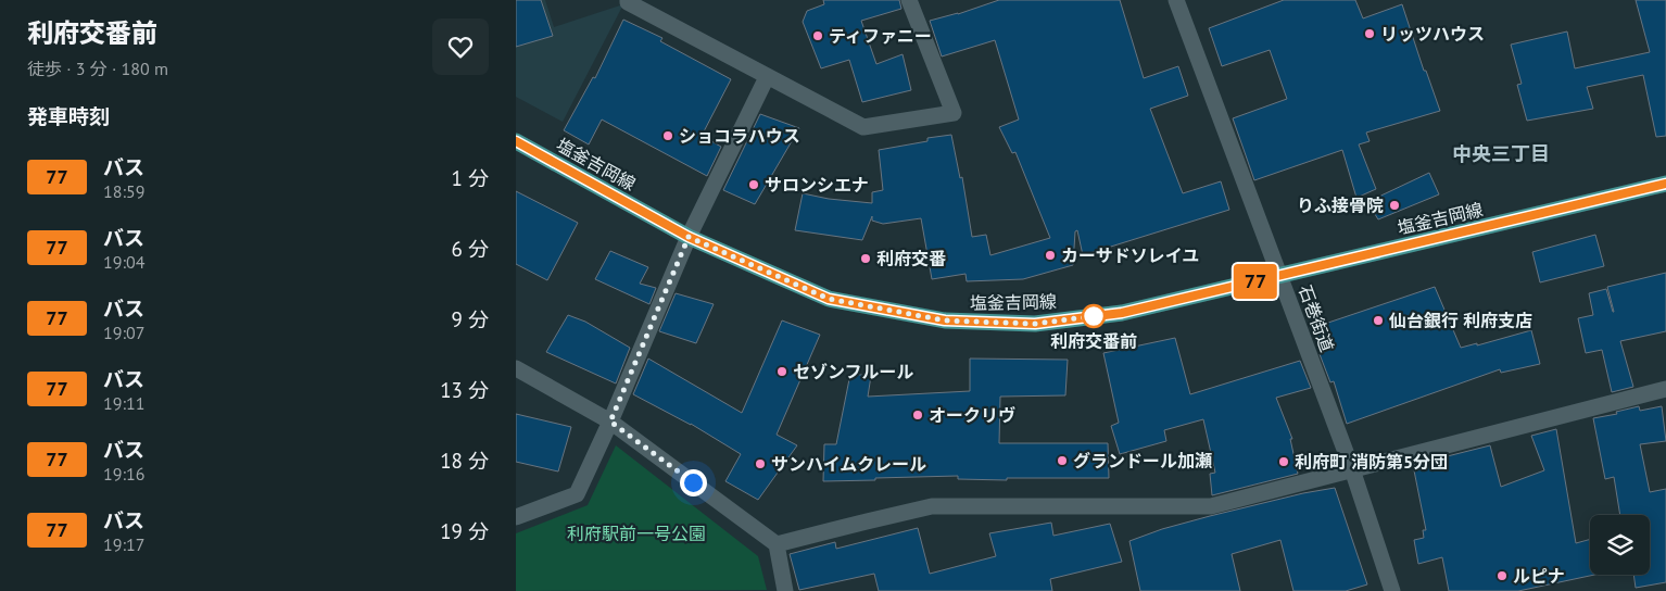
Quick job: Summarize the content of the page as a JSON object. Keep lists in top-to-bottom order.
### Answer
{
  "streets": {
    "main road": ["塩釜吉岡線"],
    "street": ["石巻街道"]
  },
  "crossings": [
    ["塩釜吉岡線", "石巻街道"]
  ],
  "districts": ["中央三丁目"],
  "parks": ["利府駅前一号公園"],
  "places": [
    "リッツハウス",
    "ティファニー",
    "ショコラハウス",
    "サロンシエナ",
    "りふ接骨院",
    "カーサドソレイユ",
    "利府交番",
    "利府交番前",
    "仙台銀行 利府支店",
    "セゾンフルール",
    "オークリヴ",
    "グランドール加瀬",
    "利府町 消防第5分団",
    "サンハイムクレール",
    "ルピナ"
  ],
  "lines": ["bus line 77"],
  "page": {
    "heading": [
      ["利府交番前", "徒歩 · 3 分 · 180 m"],
      "発車時刻"
    ],
    "on_map": "77",
    "list": [
      {
        "mark": "77",
        "name": "バス",
        "note": "18:59",
        "value": "1 分"
      },
      {
        "mark": "77",
        "name": "バス",
        "note": "19:04",
        "value": "6 分"
      },
      {
        "mark": "77",
        "name": "バス",
        "note": "19:07",
        "value": "9 分"
      },
      {
        "mark": "77",
        "name": "バス",
        "note": "19:11",
        "value": "13 分"
      },
      {
        "mark": "77",
        "name": "バス",
        "note": "19:16",
        "value": "18 分"
      },
      {
        "mark": "77",
        "name": "バス",
        "note": "19:17",
        "value": "19 分"
      }
    ]
  }
}
